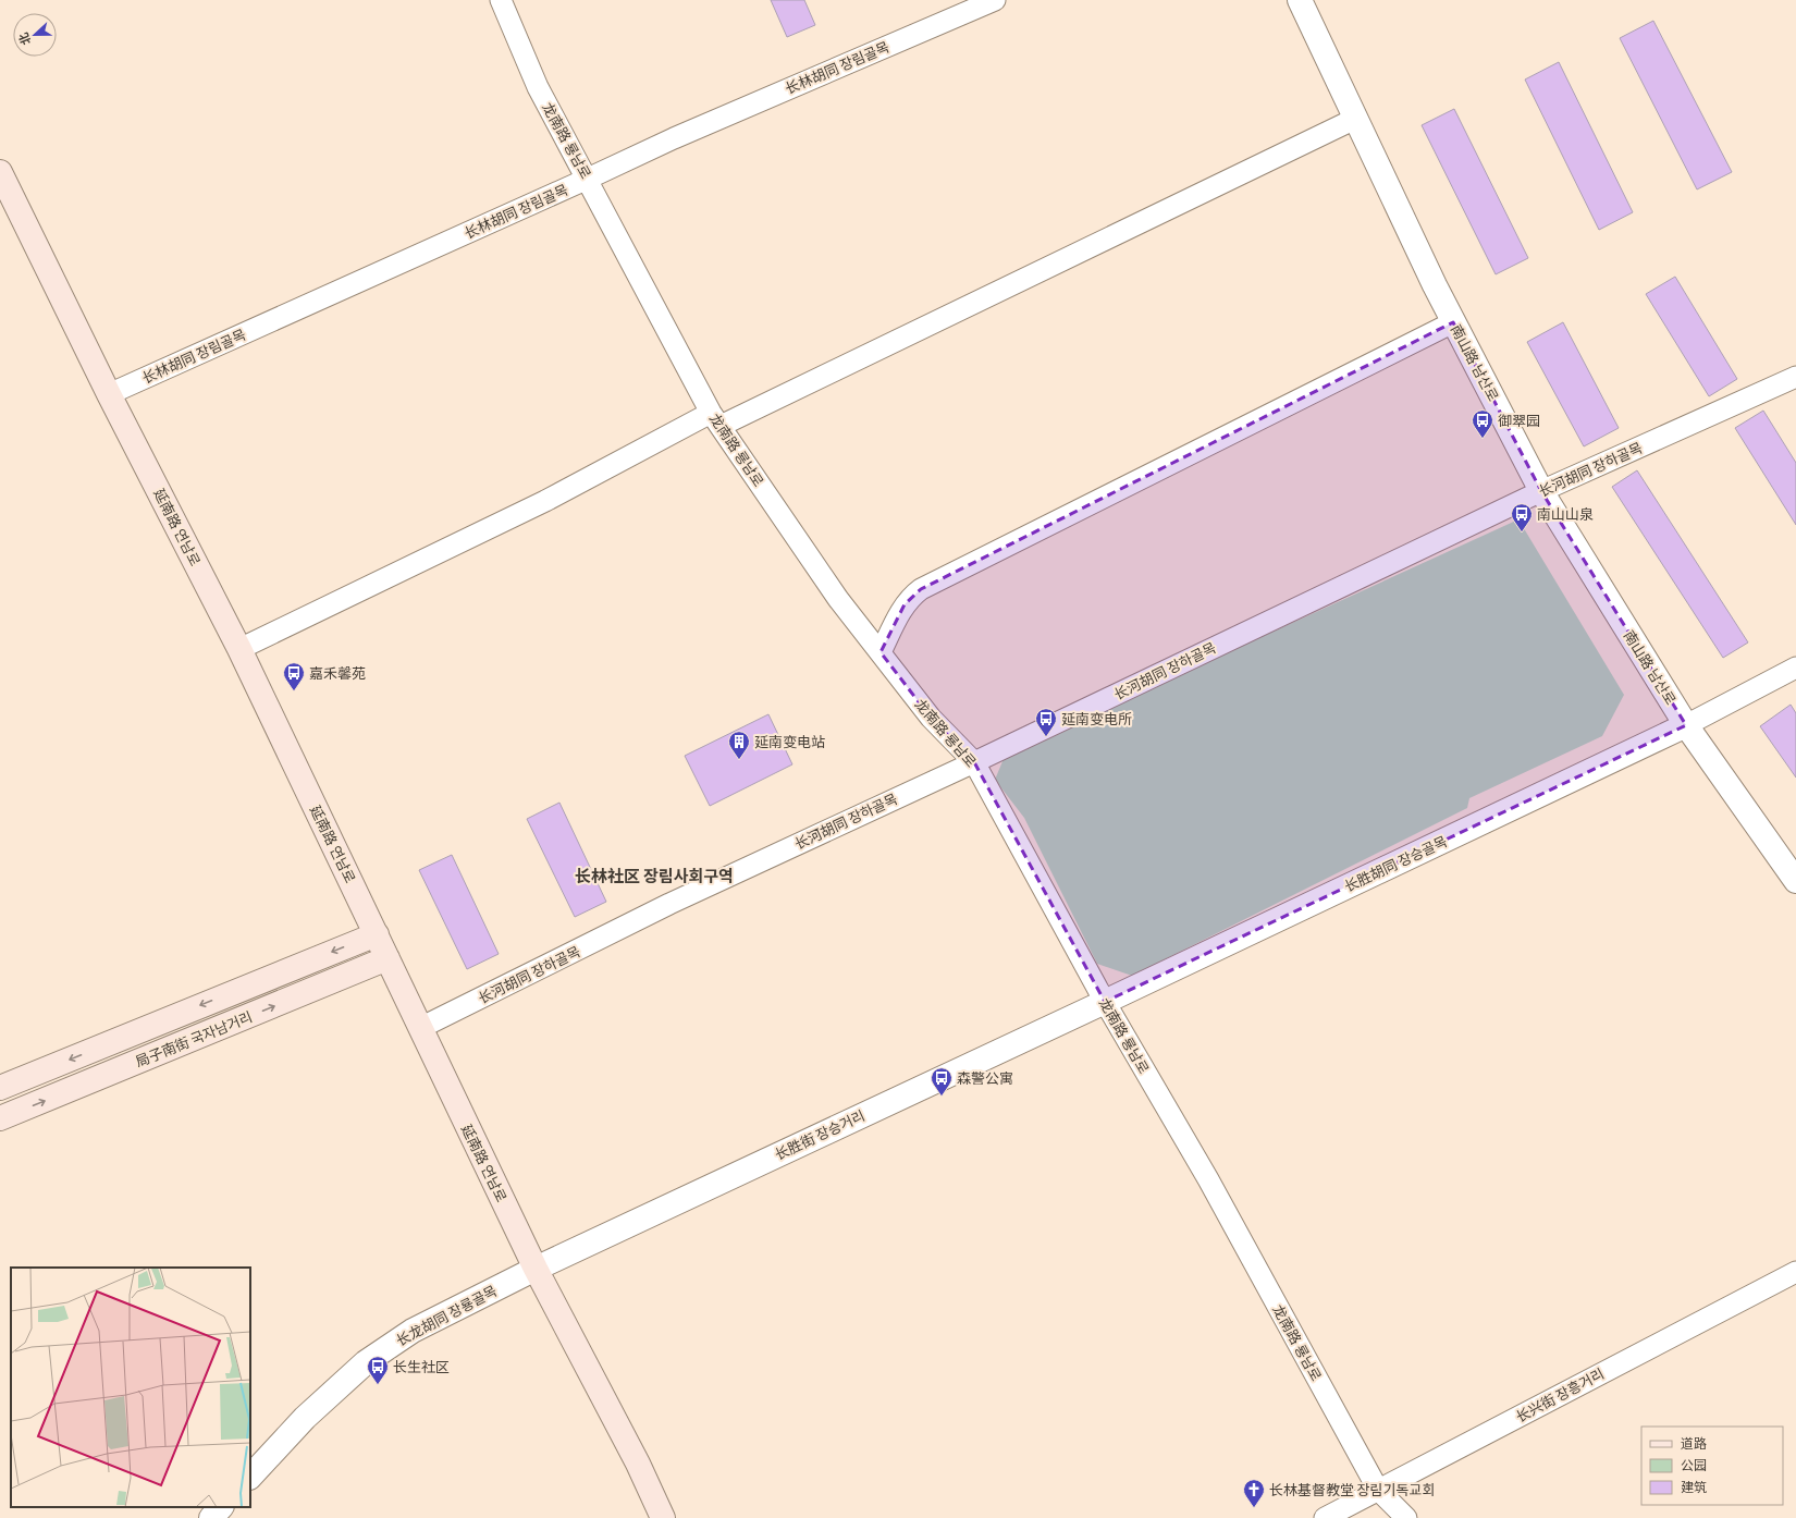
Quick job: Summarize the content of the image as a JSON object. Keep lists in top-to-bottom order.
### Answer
{
  "streets": {
    "main road": ["延南路 연남로", "局子南街 국자남거리"],
    "street": [
      "长林胡同 장림골목",
      "龙南路 룡남로",
      "南山路 남산로",
      "长河胡同 장하골목",
      "长胜胡同 장승골목",
      "长胜街 장승거리",
      "长龙胡同 장룡골목",
      "长兴街 장흥거리"
    ]
  },
  "crossings": [
    ["长林胡同 장림골목", "龙南路 룡남로"],
    ["长林胡同 장림골목", "延南路 연남로"],
    ["龙南路 룡남로", "长河胡同 장하골목"],
    ["龙南路 룡남로", "长胜胡同 장승골목"],
    ["龙南路 룡남로", "长胜街 장승거리"],
    ["龙南路 룡남로", "长兴街 장흥거리"],
    ["南山路 남산로", "长河胡同 장하골목"],
    ["南山路 남산로", "长胜胡同 장승골목"],
    ["长河胡同 장하골목", "延南路 연남로"],
    ["延南路 연남로", "局子南街 국자남거리"],
    ["延南路 연남로", "长胜街 장승거리"],
    ["延南路 연남로", "长龙胡同 장룡골목"],
    ["长胜胡同 장승골목", "长胜街 장승거리"],
    ["长胜街 장승거리", "长龙胡同 장룡골목"]
  ],
  "districts": ["长林社区 장림사회구역"],
  "places": {
    "bus stop": [
      "御翠园",
      "南山山泉",
      "嘉禾馨苑",
      "延南变电所",
      "森警公寓",
      "长生社区"
    ],
    "building": ["延南变电站"],
    "church": ["长林基督教堂 장림기독교회"]
  },
  "legend": ["道路", "公园", "建筑"],
  "north": "left"
}
